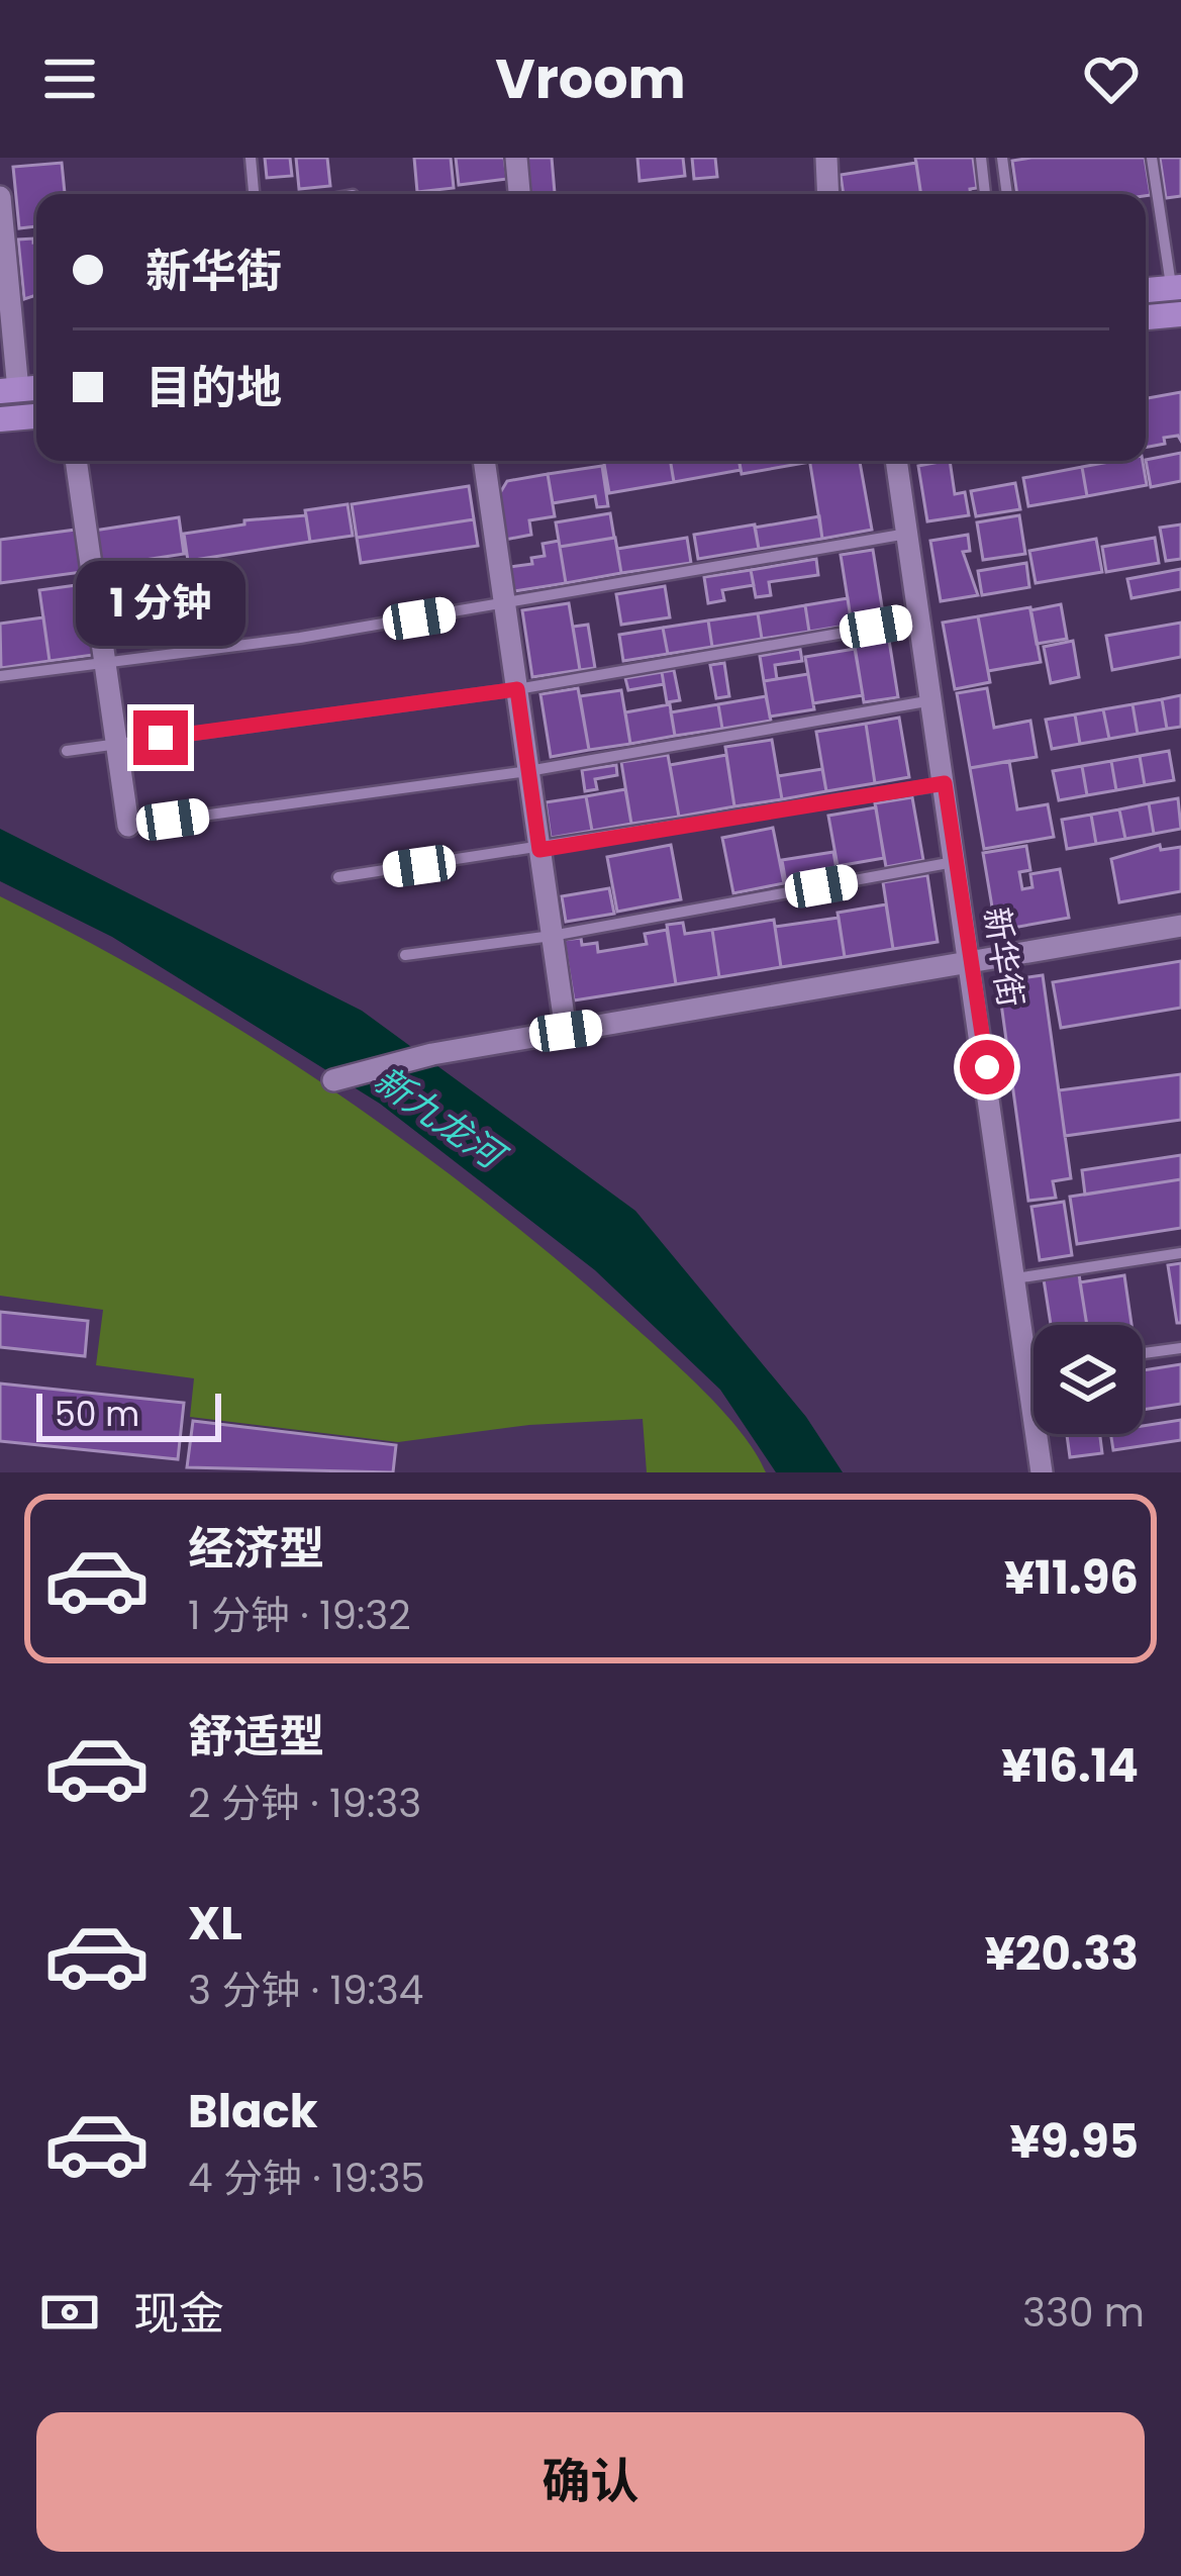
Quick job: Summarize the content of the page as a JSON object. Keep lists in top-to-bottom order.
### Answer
{
  "streets": {
    "street": ["新华街"]
  },
  "water": ["新九龙河"],
  "scale_bar": "50 m",
  "page": {
    "header": "Vroom",
    "banner": ["新华街", "目的地"],
    "bubble": "1 分钟",
    "scale": "50 m",
    "list": [
      {
        "name": "经济型",
        "note": "1 分钟 · 19:32",
        "value": "¥11.96"
      },
      {
        "name": "舒适型",
        "note": "2 分钟 · 19:33",
        "value": "¥16.14"
      },
      {
        "name": "XL",
        "note": "3 分钟 · 19:34",
        "value": "¥20.33"
      },
      {
        "name": "Black",
        "note": "4 分钟 · 19:35",
        "value": "¥9.95"
      }
    ],
    "pay": ["现金", "330 m"],
    "buttons": "确认"
  }
}
